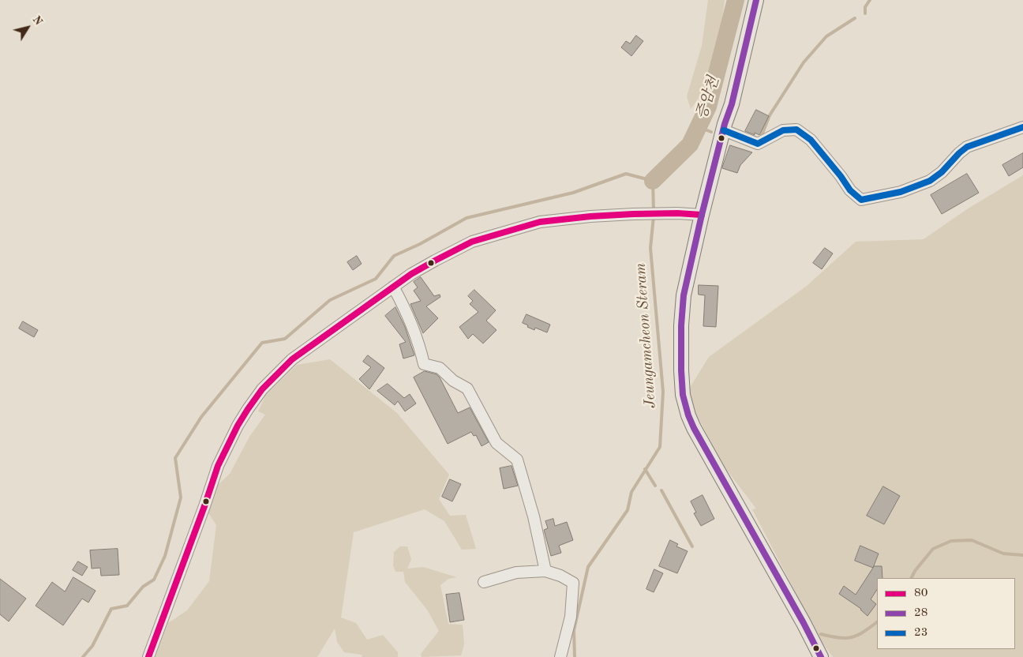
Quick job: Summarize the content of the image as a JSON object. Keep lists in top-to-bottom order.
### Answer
{
  "water": ["증암천", "Jeungamcheon Steram"],
  "lines": ["transit line 28", "transit line 23", "transit line 80"],
  "legend": ["80", "28", "23"],
  "north": "top right"
}
